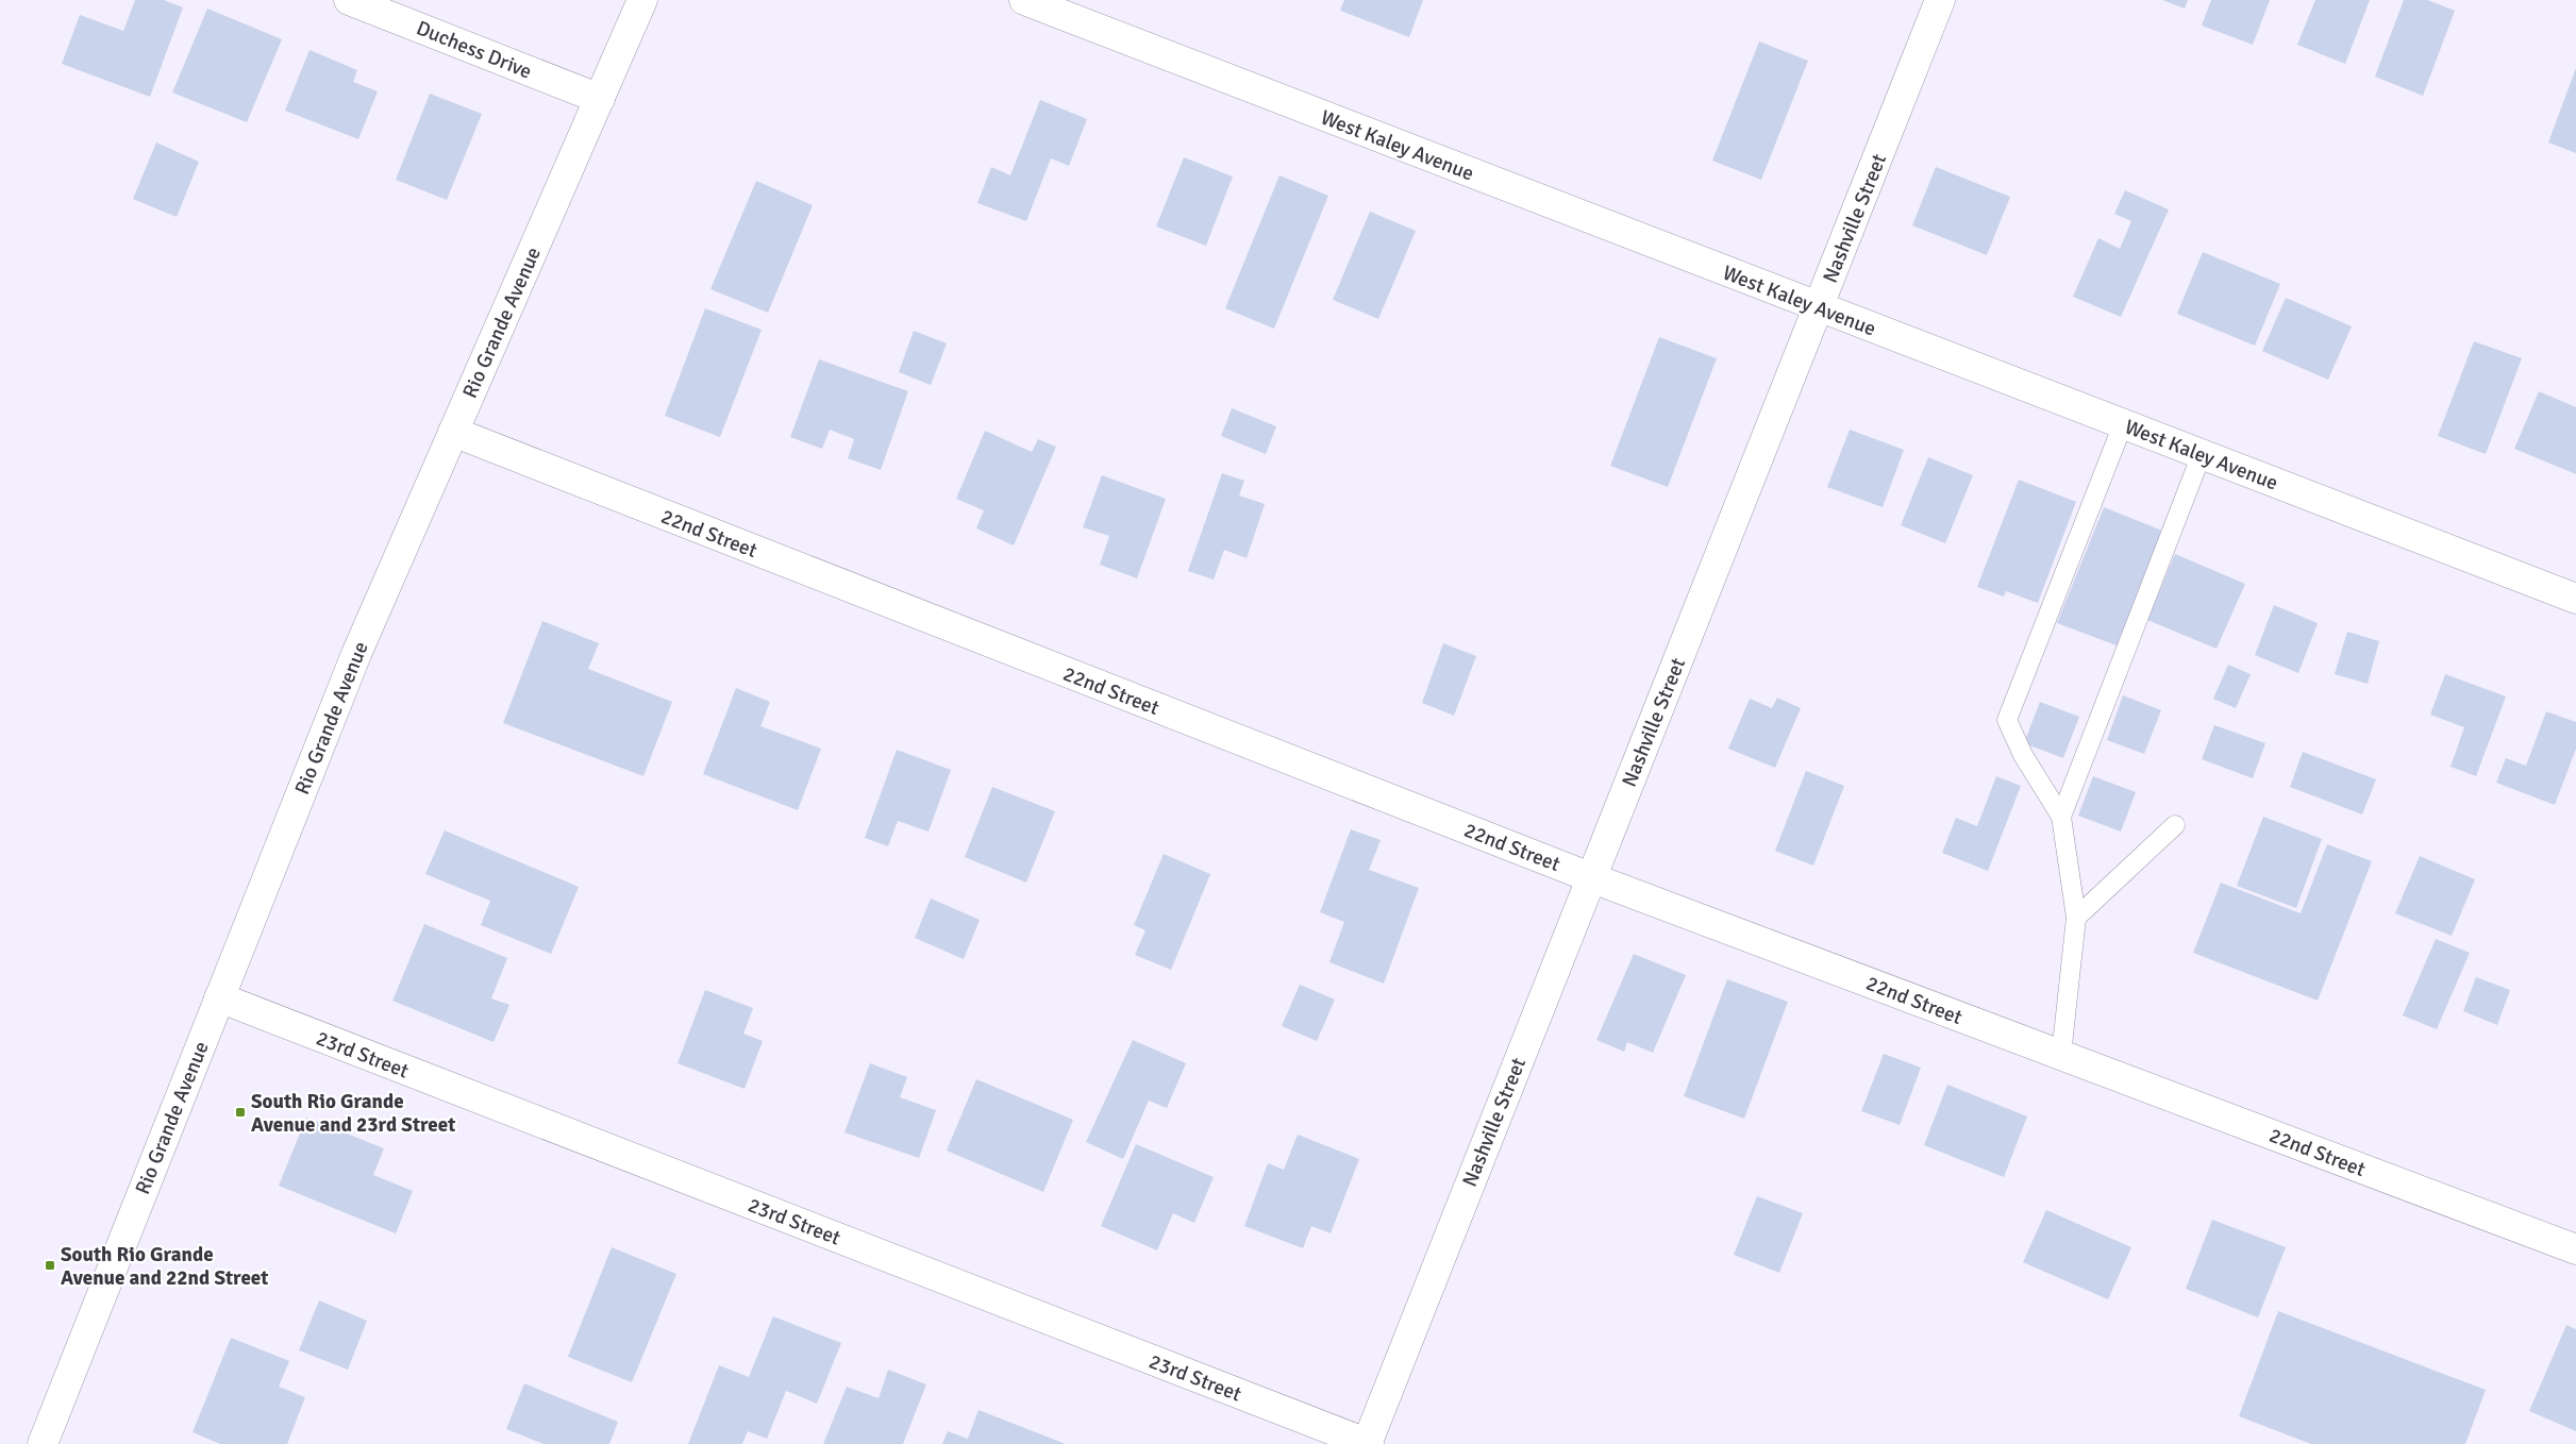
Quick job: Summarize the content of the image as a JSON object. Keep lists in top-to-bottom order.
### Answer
{
  "streets": {
    "street": [
      "Duchess Drive",
      "West Kaley Avenue",
      "Nashville Street",
      "Rio Grande Avenue",
      "22nd Street",
      "23rd Street"
    ]
  },
  "crossings": [
    ["Duchess Drive", "Rio Grande Avenue"],
    ["West Kaley Avenue", "Nashville Street"],
    ["Nashville Street", "22nd Street"],
    ["Nashville Street", "23rd Street"],
    ["Rio Grande Avenue", "22nd Street"],
    ["Rio Grande Avenue", "23rd Street"]
  ],
  "places": {
    "transit": ["South Rio Grande Avenue and 23rd Street", "South Rio Grande Avenue and 22nd Street"]
  }
}
